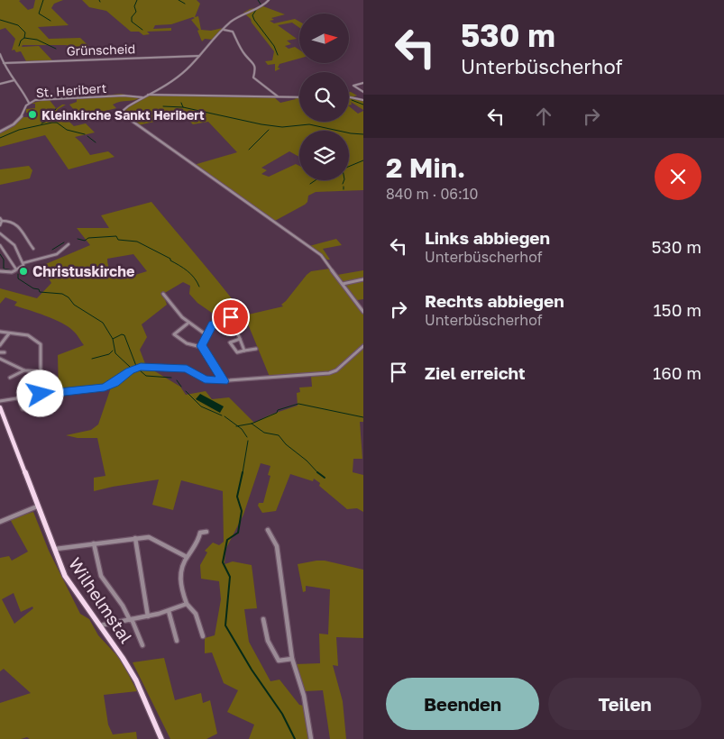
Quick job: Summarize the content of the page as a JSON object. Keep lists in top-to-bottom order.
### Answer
{
  "streets": {
    "main road": ["Wilhelmstal"],
    "street": ["Grünscheid", "St. Heribert"]
  },
  "places": ["Kleinkirche Sankt Heribert", "Christuskirche"],
  "north": "right",
  "page": {
    "turn": ["530 m", "Unterbüscherhof"],
    "heading": ["2 Min.", "840 m · 06:10"],
    "list": [
      {
        "name": "Links abbiegen",
        "note": "Unterbüscherhof",
        "value": "530 m"
      },
      {
        "name": "Rechts abbiegen",
        "note": "Unterbüscherhof",
        "value": "150 m"
      },
      {
        "name": "Ziel erreicht",
        "value": "160 m"
      }
    ],
    "buttons": ["Beenden", "Teilen"]
  }
}
